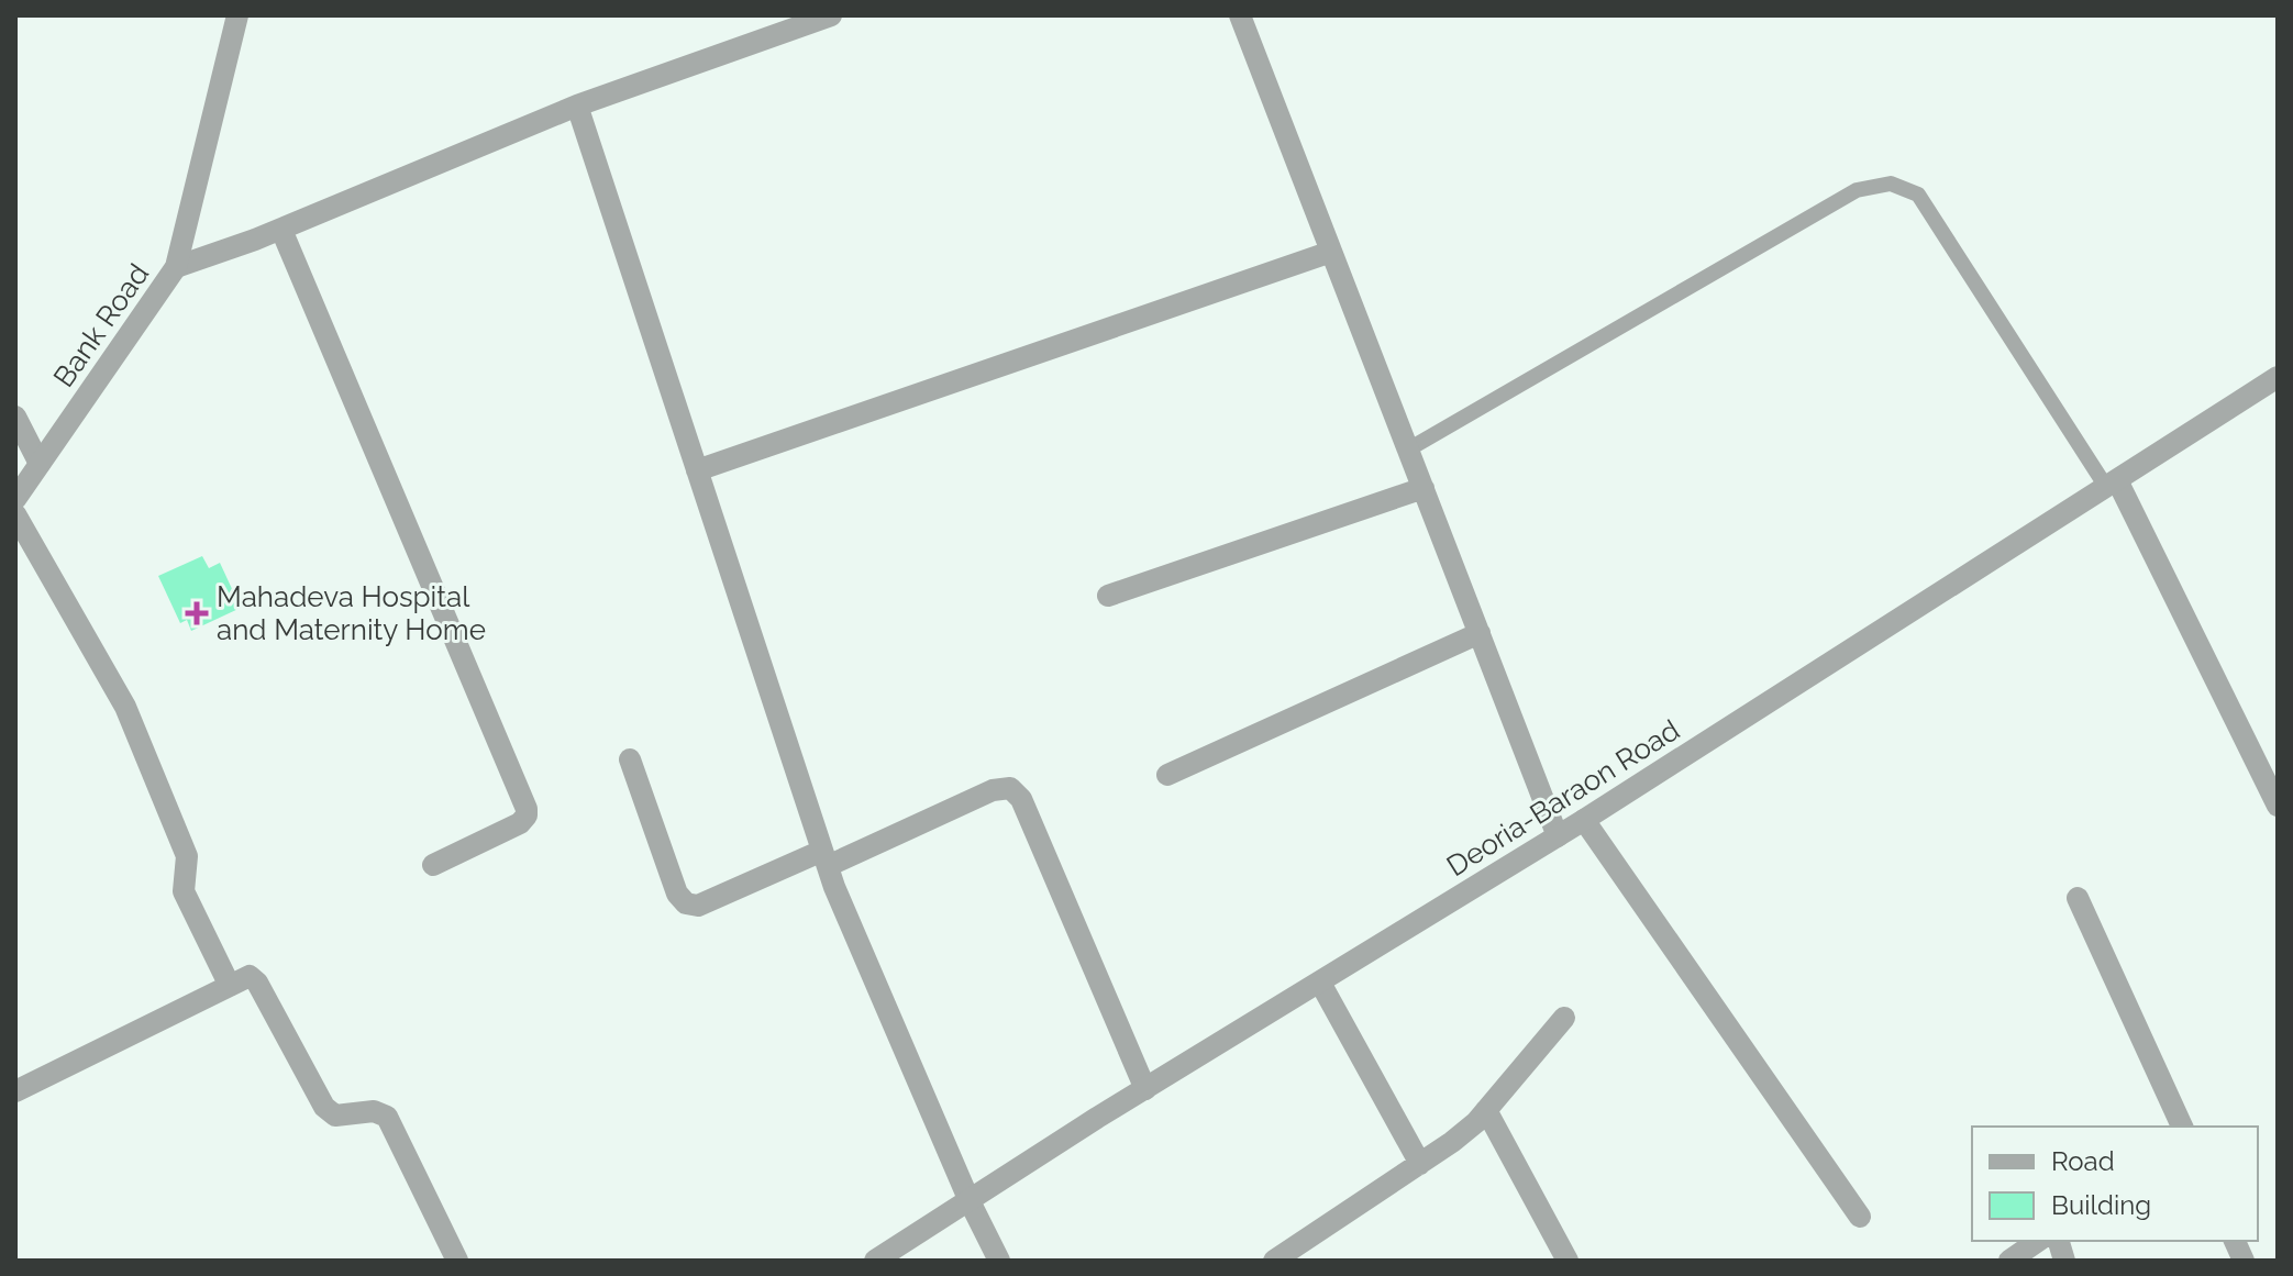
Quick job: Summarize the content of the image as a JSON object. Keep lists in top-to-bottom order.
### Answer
{
  "streets": {
    "street": ["Bank Road", "Deoria-Baraon Road"]
  },
  "places": {
    "health": ["Mahadeva Hospital and Maternity Home"]
  },
  "legend": ["Road", "Building"]
}
